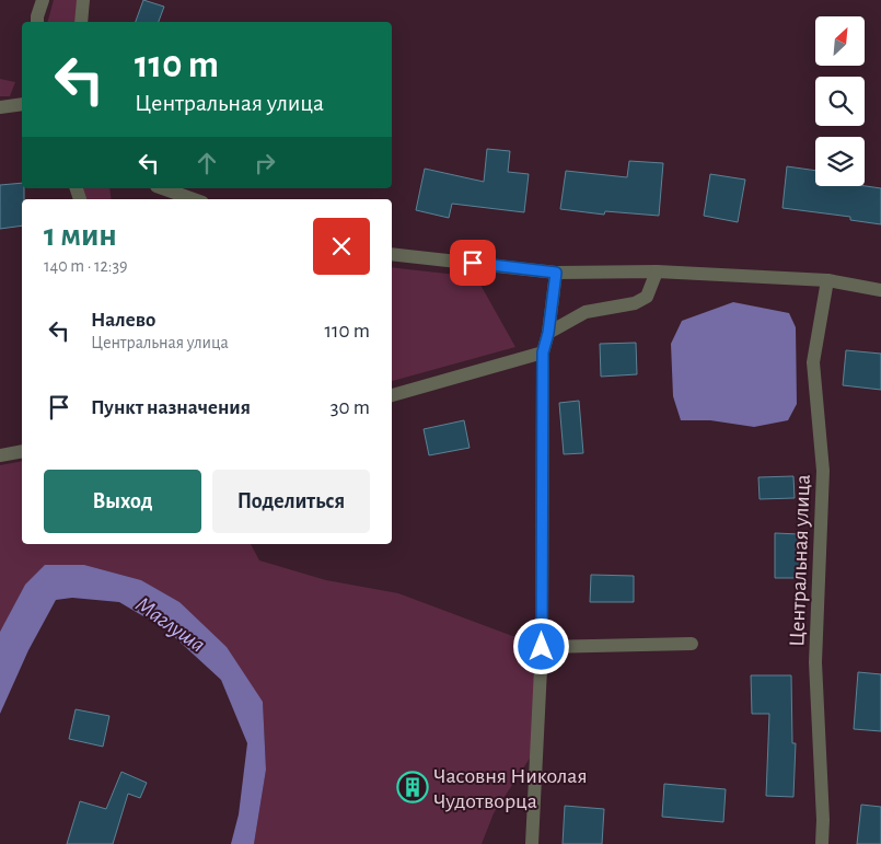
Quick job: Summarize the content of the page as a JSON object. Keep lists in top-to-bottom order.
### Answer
{
  "streets": {
    "street": ["Центральная улица"]
  },
  "water": ["Маглуша"],
  "places": {
    "building": ["Часовня Николая Чудотворца"]
  },
  "north": "top right",
  "page": {
    "turn": ["110 m", "Центральная улица"],
    "heading": ["1 мин", "140 m · 12:39"],
    "list": [
      {
        "name": "Налево",
        "note": "Центральная улица",
        "value": "110 m"
      },
      {
        "name": "Пункт назначения",
        "value": "30 m"
      }
    ],
    "buttons": ["Выход", "Поделиться"]
  }
}
